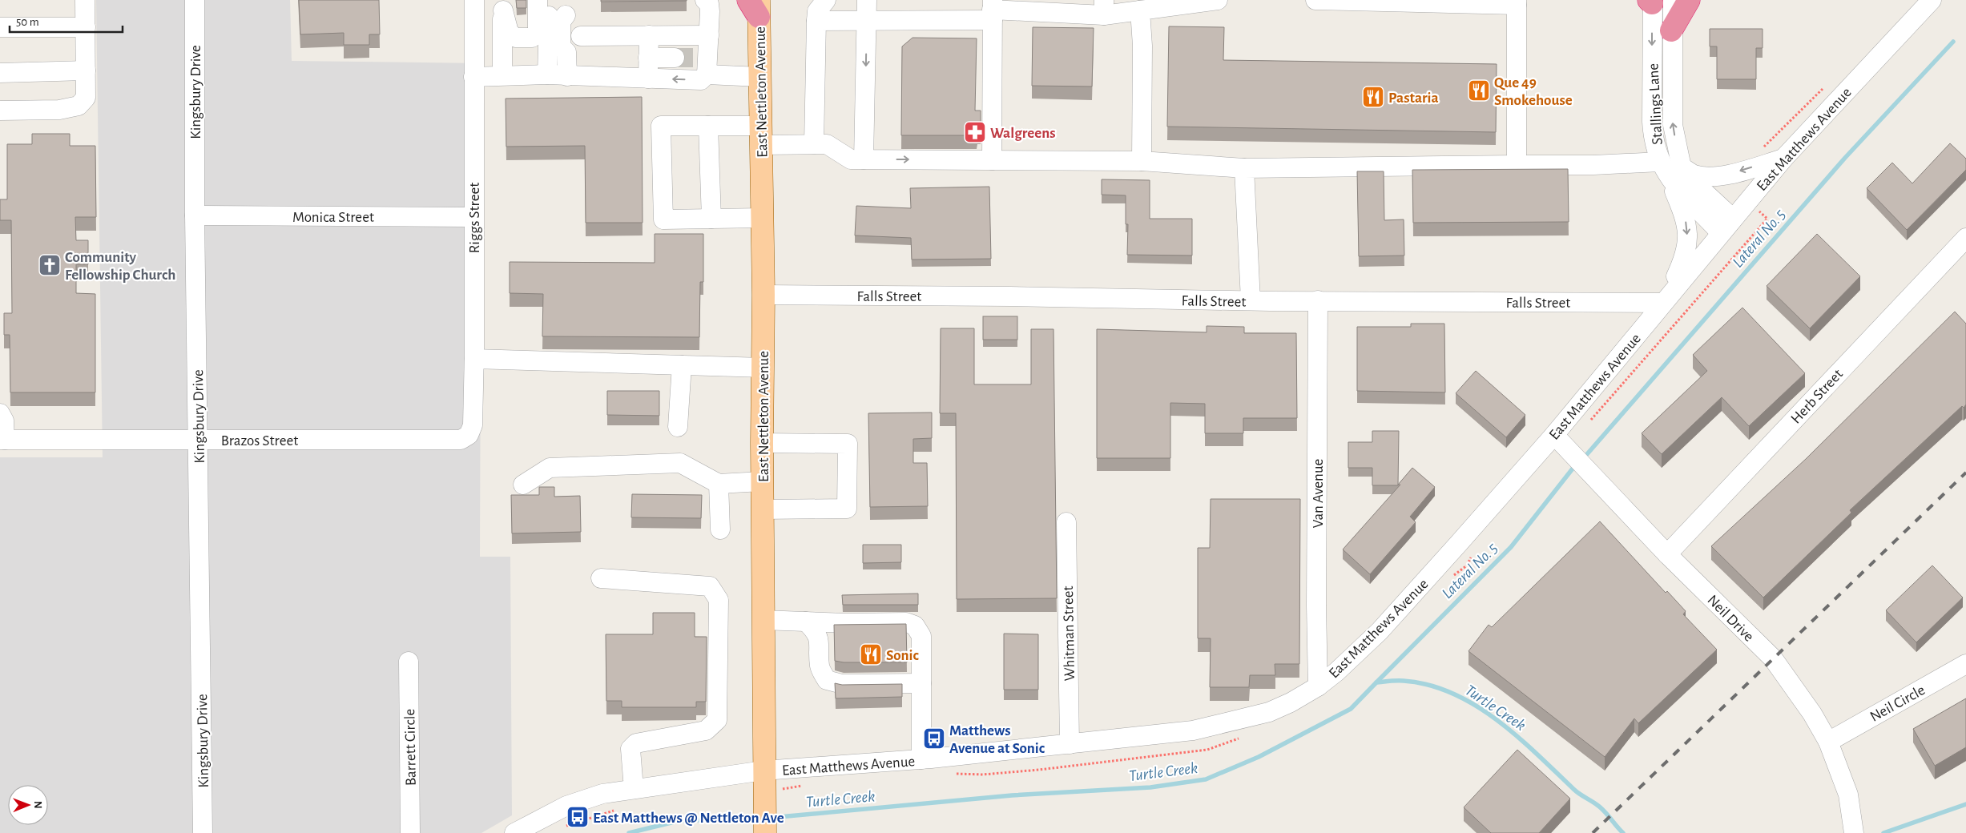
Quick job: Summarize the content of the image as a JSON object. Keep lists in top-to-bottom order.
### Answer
{
  "streets": {
    "main road": ["East Nettleton Avenue"],
    "street": [
      "Kingsbury Drive",
      "Stallings Lane",
      "East Matthews Avenue",
      "Monica Street",
      "Riggs Street",
      "Falls Street",
      "Herb Street",
      "Brazos Street",
      "Van Avenue",
      "Neil Drive",
      "Whitman Street",
      "Neil Circle",
      "Barrett Circle"
    ]
  },
  "crossings": [
    ["Kingsbury Drive", "Monica Street"],
    ["Kingsbury Drive", "Brazos Street"],
    ["East Nettleton Avenue", "East Matthews Avenue"],
    ["East Nettleton Avenue", "Falls Street"],
    ["Stallings Lane", "East Matthews Avenue"],
    ["East Matthews Avenue", "Falls Street"],
    ["East Matthews Avenue", "Van Avenue"],
    ["East Matthews Avenue", "Neil Drive"],
    ["East Matthews Avenue", "Whitman Street"],
    ["Monica Street", "Riggs Street"],
    ["Riggs Street", "Brazos Street"],
    ["Falls Street", "Van Avenue"],
    ["Herb Street", "Neil Drive"],
    ["Neil Drive", "Neil Circle"]
  ],
  "water": ["Lateral No. 5", "Turtle Creek"],
  "places": {
    "restaurant": ["Que 49 Smokehouse", "Pastaria", "Sonic"],
    "pharmacy": ["Walgreens"],
    "church": ["Community Fellowship Church"],
    "bus stop": ["Matthews Avenue at Sonic", "East Matthews @ Nettleton Ave"]
  },
  "scale_bar": "50 m",
  "north": "right"
}
